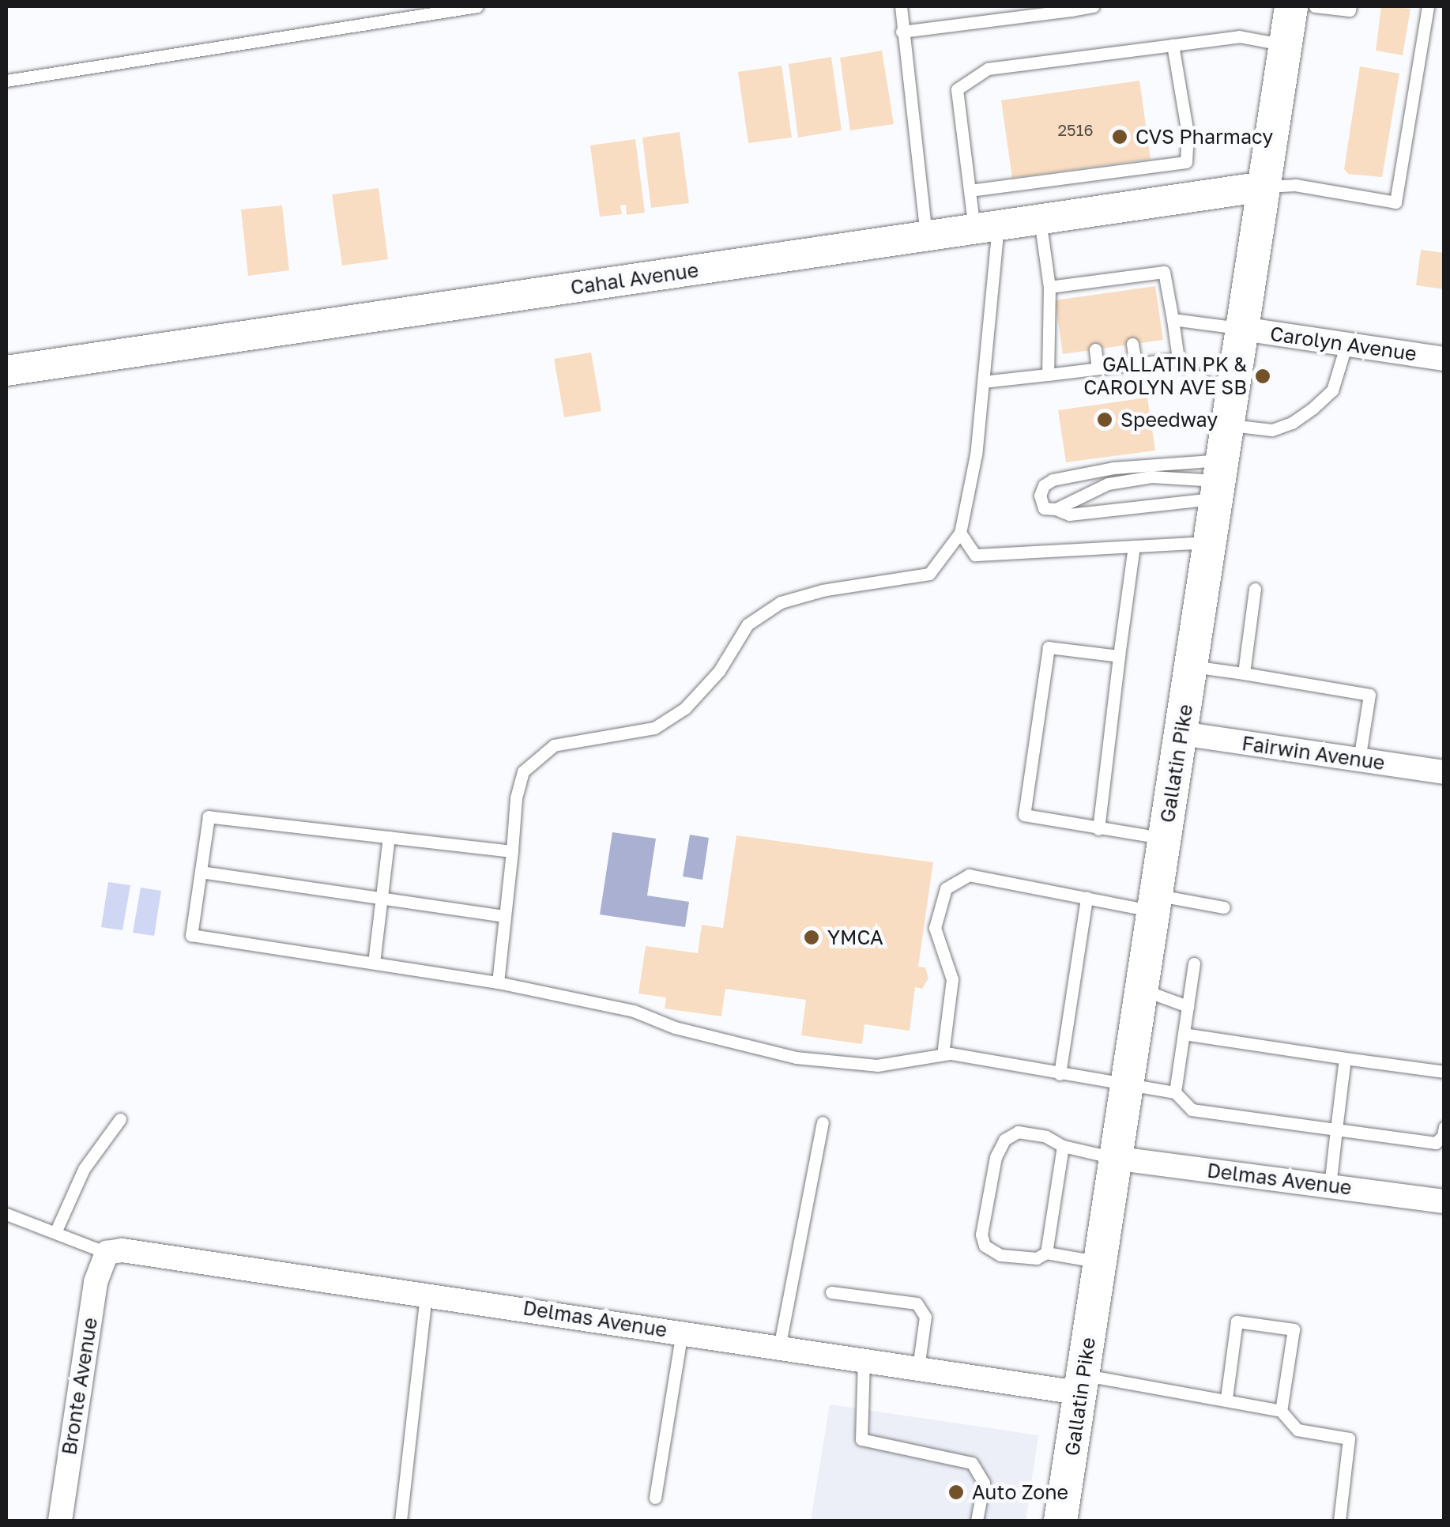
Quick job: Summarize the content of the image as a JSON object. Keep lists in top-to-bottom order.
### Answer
{
  "streets": {
    "main road": ["Gallatin Pike"],
    "street": [
      "Cahal Avenue",
      "Carolyn Avenue",
      "Fairwin Avenue",
      "Delmas Avenue",
      "Bronte Avenue"
    ]
  },
  "crossings": [
    ["Cahal Avenue", "Gallatin Pike"],
    ["Carolyn Avenue", "Gallatin Pike"],
    ["Fairwin Avenue", "Gallatin Pike"],
    ["Gallatin Pike", "Delmas Avenue"],
    ["Delmas Avenue", "Bronte Avenue"]
  ],
  "places": [
    "CVS Pharmacy",
    "GALLATIN PK & CAROLYN AVE SB",
    "Speedway",
    "YMCA",
    "Auto Zone"
  ],
  "house_numbers": ["2516"]
}
